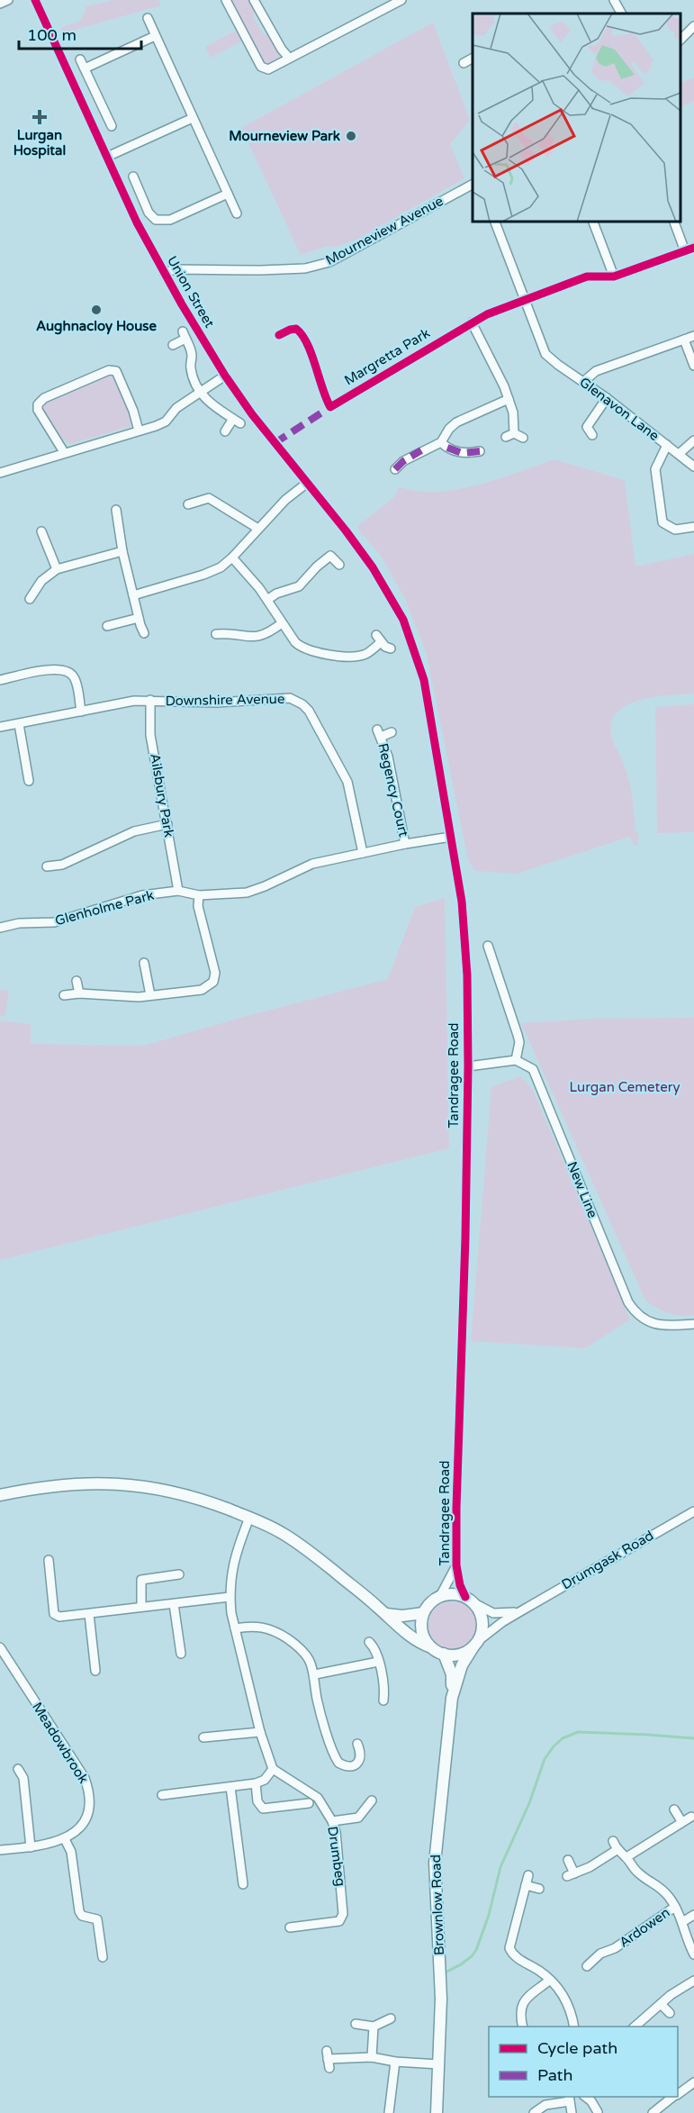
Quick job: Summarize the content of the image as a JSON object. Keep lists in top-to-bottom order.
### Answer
{
  "streets": {
    "main road": ["Brownlow Road"],
    "street": [
      "Mourneview Avenue",
      "Union Street",
      "Margretta Park",
      "Glenavon Lane",
      "Downshire Avenue",
      "Regency Court",
      "Ailsbury Park",
      "Glenholme Park",
      "Tandragee Road",
      "New Line",
      "Drumgask Road",
      "Meadowbrook",
      "Drumbeg",
      "Ardowen"
    ]
  },
  "crossings": [
    ["Mourneview Avenue", "Union Street"],
    ["Union Street", "Tandragee Road"],
    ["Margretta Park", "Glenavon Lane"],
    ["Downshire Avenue", "Ailsbury Park"],
    ["Downshire Avenue", "Glenholme Park"],
    ["Regency Court", "Glenholme Park"],
    ["Ailsbury Park", "Glenholme Park"],
    ["Glenholme Park", "Tandragee Road"],
    ["Tandragee Road", "Drumgask Road"],
    ["Tandragee Road", "Brownlow Road"],
    ["Drumgask Road", "Brownlow Road"]
  ],
  "parks": ["Lurgan Cemetery"],
  "places": {
    "health": ["Lurgan Hospital"],
    "other": ["Mourneview Park", "Aughnacloy House"]
  },
  "legend": ["Cycle path", "Path"],
  "scale_bar": "100 m"
}
